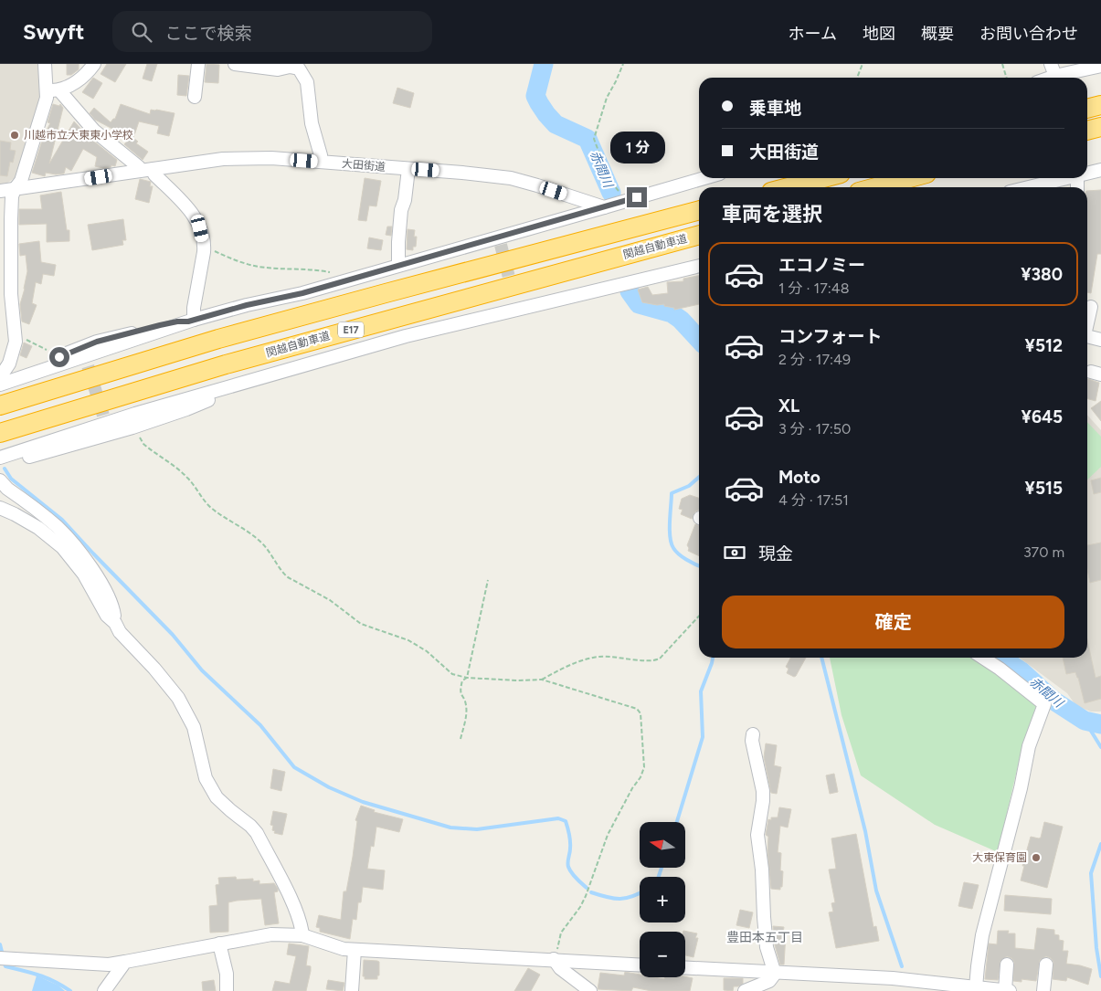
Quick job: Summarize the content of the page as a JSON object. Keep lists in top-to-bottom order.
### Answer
{
  "streets": {
    "highway": ["関越自動車道", "E17"],
    "street": ["大田街道"]
  },
  "districts": ["豊田本五丁目"],
  "water": ["赤間川"],
  "places": ["川越市立大東東小学校", "大東保育園"],
  "north": "left",
  "page": {
    "header": "Swyft",
    "search": "ここで検索",
    "nav": [
      "ホーム",
      "地図",
      "概要",
      "お問い合わせ"
    ],
    "banner": ["乗車地", "大田街道"],
    "bubble": "1 分",
    "heading": "車両を選択",
    "list": [
      {
        "name": "エコノミー",
        "note": "1 分 · 17:48",
        "value": "¥380"
      },
      {
        "name": "コンフォート",
        "note": "2 分 · 17:49",
        "value": "¥512"
      },
      {
        "name": "XL",
        "note": "3 分 · 17:50",
        "value": "¥645"
      },
      {
        "name": "Moto",
        "note": "4 分 · 17:51",
        "value": "¥515"
      }
    ],
    "pay": ["現金", "370 m"],
    "buttons": "確定",
    "map_buttons": ["+", "−"]
  }
}
